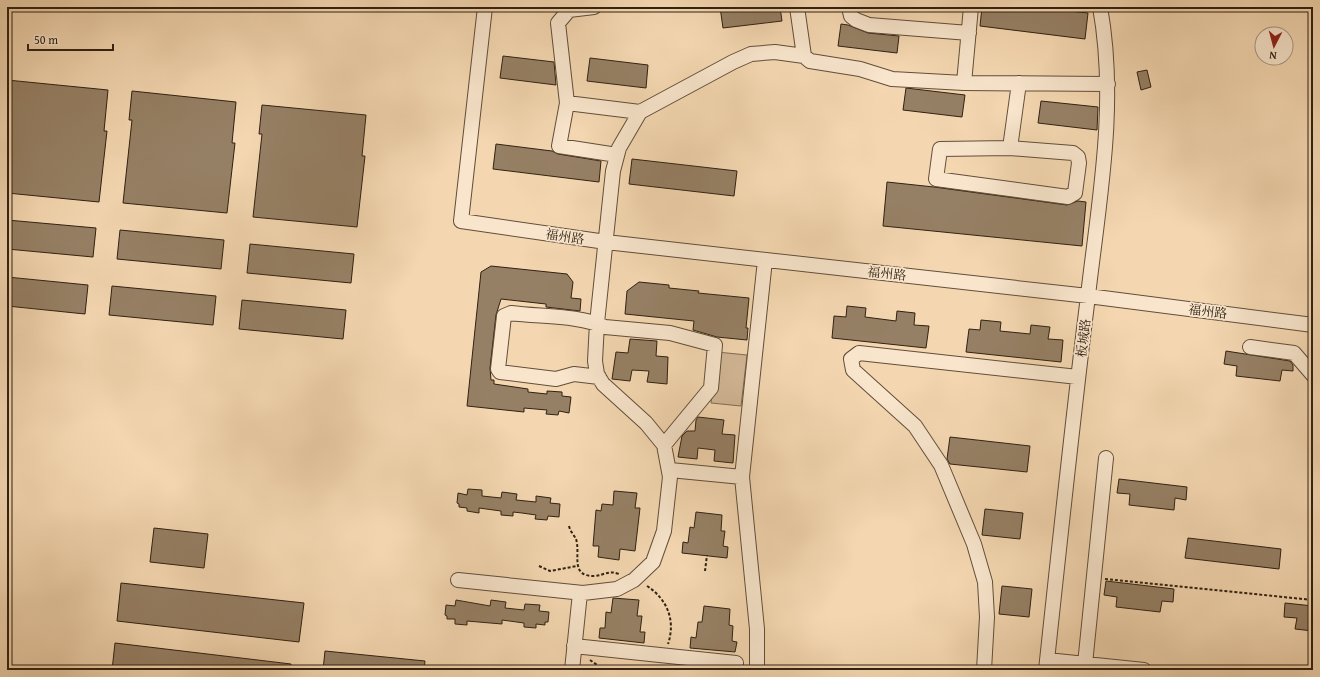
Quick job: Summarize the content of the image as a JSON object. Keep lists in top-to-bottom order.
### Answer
{
  "streets": {
    "street": ["福州路", "板城路"]
  },
  "crossings": [
    ["福州路", "板城路"]
  ],
  "scale_bar": "50 m",
  "north": "bottom"
}
